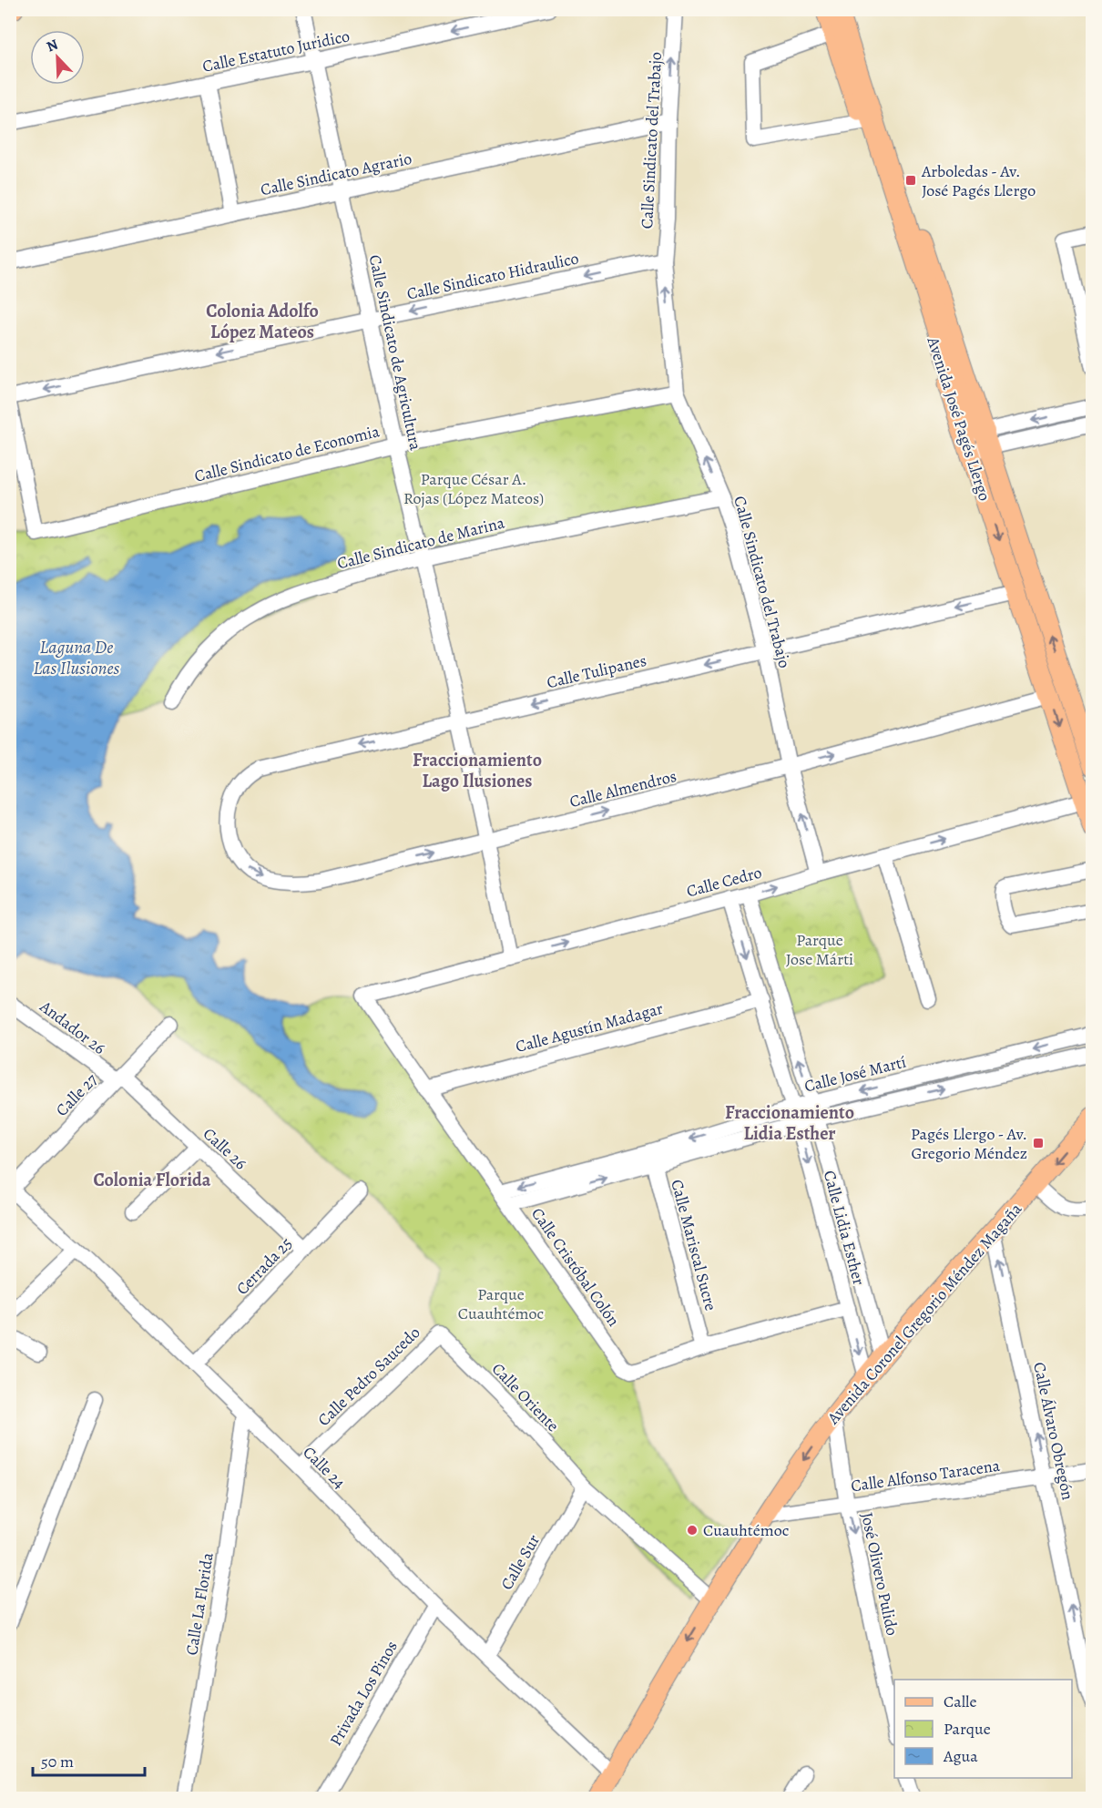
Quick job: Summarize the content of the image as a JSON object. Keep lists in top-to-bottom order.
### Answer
{
  "streets": {
    "main road": ["Avenida José Pagés Llergo", "Avenida Coronel Gregorio Méndez Magaña"],
    "street": [
      "Calle Estatuto Juridico",
      "Calle Sindicato del Trabajo",
      "Calle Sindicato Agrario",
      "Calle Sindicato Hidraulico",
      "Calle Sindicato de Agricultura",
      "Calle Sindicato de Economia",
      "Calle Sindicato de Marina",
      "Calle Tulipanes",
      "Calle Almendros",
      "Calle Cedro",
      "Andador 26",
      "Calle Agustín Madagar",
      "Calle José Martí",
      "Calle 27",
      "Calle 26",
      "Calle Lidia Esther",
      "Calle Mariscal Sucre",
      "Cerrada 25",
      "Calle Cristóbal Colón",
      "Calle Pedro Saucedo",
      "Calle Oriente",
      "Calle Álvaro Obregón",
      "Calle 24",
      "Calle Alfonso Taracena",
      "Calle Sur",
      "José Olivero Pulido",
      "Calle La Florida",
      "Privada Los Pinos"
    ]
  },
  "crossings": [
    ["Calle Estatuto Juridico", "Calle Sindicato de Agricultura"],
    ["Calle Sindicato del Trabajo", "Calle Sindicato Agrario"],
    ["Calle Sindicato del Trabajo", "Calle Sindicato Hidraulico"],
    ["Calle Sindicato del Trabajo", "Calle Sindicato de Economia"],
    ["Calle Sindicato del Trabajo", "Calle Sindicato de Marina"],
    ["Calle Sindicato del Trabajo", "Calle Tulipanes"],
    ["Calle Sindicato del Trabajo", "Calle Almendros"],
    ["Calle Sindicato del Trabajo", "Calle Cedro"],
    ["Calle Sindicato Agrario", "Calle Sindicato de Agricultura"],
    ["Calle Sindicato Hidraulico", "Calle Sindicato de Agricultura"],
    ["Calle Sindicato de Agricultura", "Calle Sindicato de Economia"],
    ["Calle Sindicato de Agricultura", "Calle Sindicato de Marina"],
    ["Calle Sindicato de Agricultura", "Calle Tulipanes"],
    ["Calle Sindicato de Agricultura", "Calle Almendros"],
    ["Calle Sindicato de Agricultura", "Calle Cedro"],
    ["Avenida José Pagés Llergo", "Calle Tulipanes"],
    ["Avenida José Pagés Llergo", "Calle Almendros"],
    ["Avenida José Pagés Llergo", "Calle Cedro"],
    ["Calle Tulipanes", "Calle Almendros"],
    ["Calle Cedro", "Calle Lidia Esther"],
    ["Calle Cedro", "Calle Cristóbal Colón"],
    ["Andador 26", "Calle 27"],
    ["Andador 26", "Calle 26"],
    ["Calle Agustín Madagar", "Calle Lidia Esther"],
    ["Calle Agustín Madagar", "Calle Cristóbal Colón"],
    ["Calle José Martí", "Calle Lidia Esther"],
    ["Calle José Martí", "Calle Mariscal Sucre"],
    ["Calle José Martí", "Calle Cristóbal Colón"],
    ["Calle 27", "Calle 26"],
    ["Calle 27", "Calle 24"],
    ["Calle 26", "Cerrada 25"],
    ["Calle Lidia Esther", "Calle Cristóbal Colón"],
    ["Calle Lidia Esther", "Avenida Coronel Gregorio Méndez Magaña"],
    ["Calle Mariscal Sucre", "Calle Cristóbal Colón"],
    ["Cerrada 25", "Calle 24"],
    ["Avenida Coronel Gregorio Méndez Magaña", "Calle Oriente"],
    ["Avenida Coronel Gregorio Méndez Magaña", "Calle Álvaro Obregón"],
    ["Avenida Coronel Gregorio Méndez Magaña", "Calle 24"],
    ["Avenida Coronel Gregorio Méndez Magaña", "Calle Alfonso Taracena"],
    ["Avenida Coronel Gregorio Méndez Magaña", "José Olivero Pulido"],
    ["Calle Pedro Saucedo", "Calle Oriente"],
    ["Calle Pedro Saucedo", "Calle 24"],
    ["Calle Oriente", "Calle Sur"],
    ["Calle Álvaro Obregón", "Calle Alfonso Taracena"],
    ["Calle 24", "Calle Sur"],
    ["Calle 24", "Calle La Florida"],
    ["Calle 24", "Privada Los Pinos"],
    ["Calle Alfonso Taracena", "José Olivero Pulido"]
  ],
  "one_way": [
    "Calle Estatuto Juridico",
    "Calle Sindicato del Trabajo",
    "Calle Sindicato Hidraulico",
    "Calle Tulipanes",
    "Calle Almendros",
    "Calle Cedro",
    "Avenida Coronel Gregorio Méndez Magaña",
    "Calle Álvaro Obregón",
    "José Olivero Pulido"
  ],
  "districts": [
    "Colonia Adolfo López Mateos",
    "Fraccionamiento Lago Ilusiones",
    "Fraccionamiento Lidia Esther",
    "Colonia Florida"
  ],
  "water": ["Laguna De Las Ilusiones"],
  "parks": ["Parque César A. Rojas (López Mateos)", "Parque Jose Márti", "Parque Cuauhtémoc"],
  "places": {
    "transit": ["Arboledas - Av. José Pagés Llergo", "Pagés Llergo - Av. Gregorio Méndez"],
    "other": ["Cuauhtémoc"]
  },
  "legend": ["Calle", "Parque", "Agua"],
  "scale_bar": "50 m",
  "north": "top left"
}
